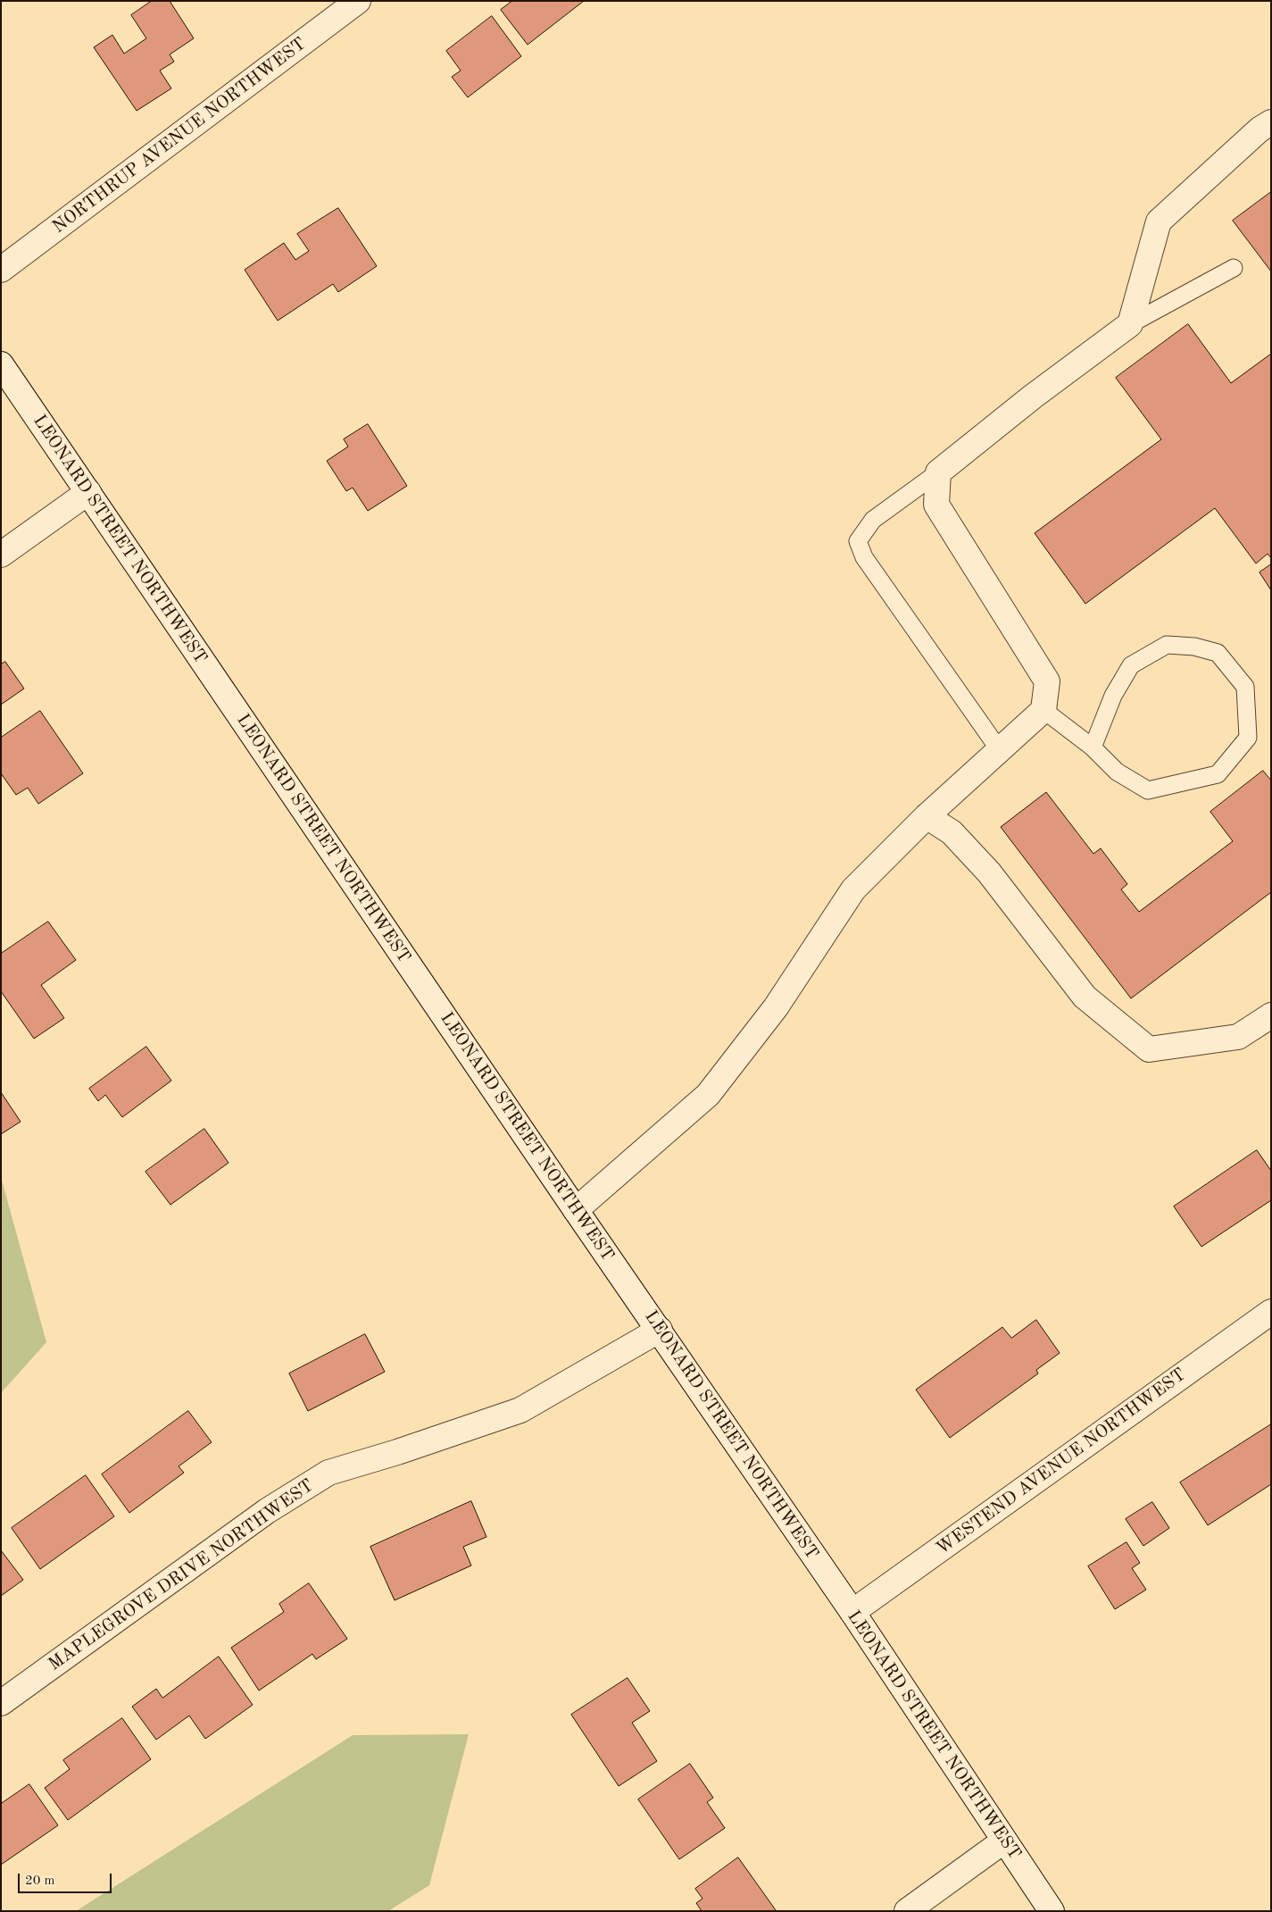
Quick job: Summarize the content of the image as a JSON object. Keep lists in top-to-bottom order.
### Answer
{
  "streets": {
    "street": [
      "NORTHRUP AVENUE NORTHWEST",
      "LEONARD STREET NORTHWEST",
      "WESTEND AVENUE NORTHWEST",
      "MAPLEGROVE DRIVE NORTHWEST"
    ]
  },
  "crossings": [
    ["LEONARD STREET NORTHWEST", "WESTEND AVENUE NORTHWEST"],
    ["LEONARD STREET NORTHWEST", "MAPLEGROVE DRIVE NORTHWEST"]
  ],
  "scale_bar": "20 m"
}
